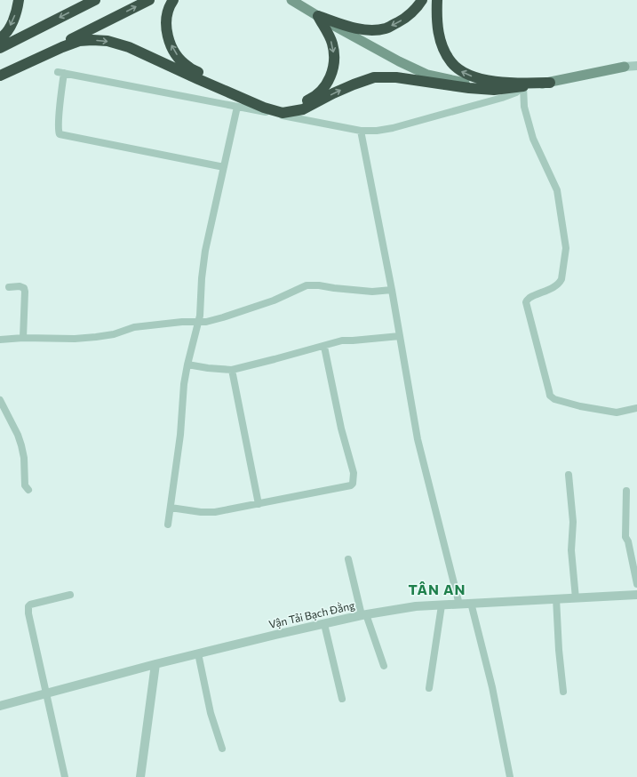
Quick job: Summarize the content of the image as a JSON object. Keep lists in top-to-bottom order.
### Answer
{
  "streets": {
    "street": ["Vận Tải Bạch Đằng"]
  },
  "districts": ["TÂN AN"]
}
